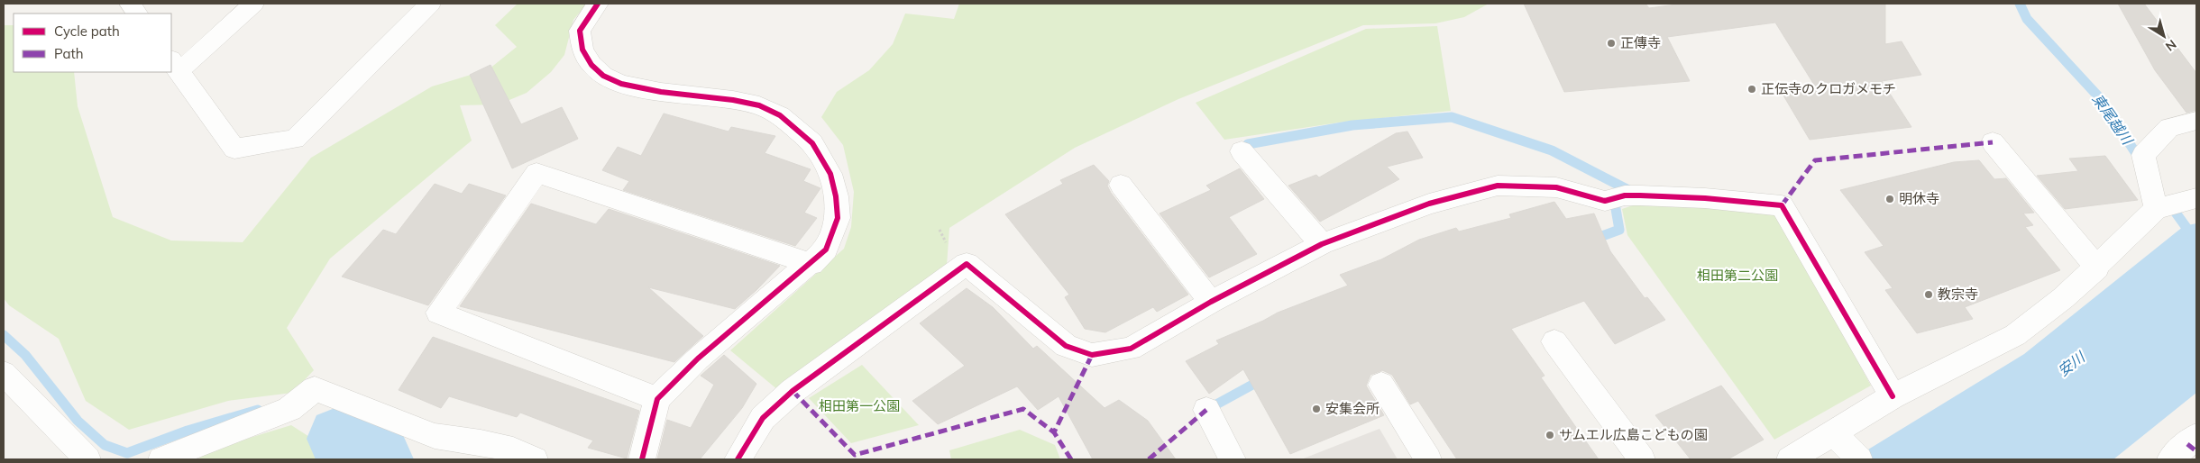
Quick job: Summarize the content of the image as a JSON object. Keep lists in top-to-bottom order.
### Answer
{
  "water": ["東尾越川", "安川"],
  "parks": ["相田第二公園", "相田第一公園"],
  "places": [
    "正傳寺",
    "正伝寺のクロガメモチ",
    "明休寺",
    "教宗寺",
    "安集会所",
    "サムエル広島こどもの園"
  ],
  "legend": ["Cycle path", "Path"],
  "north": "bottom right"
}
